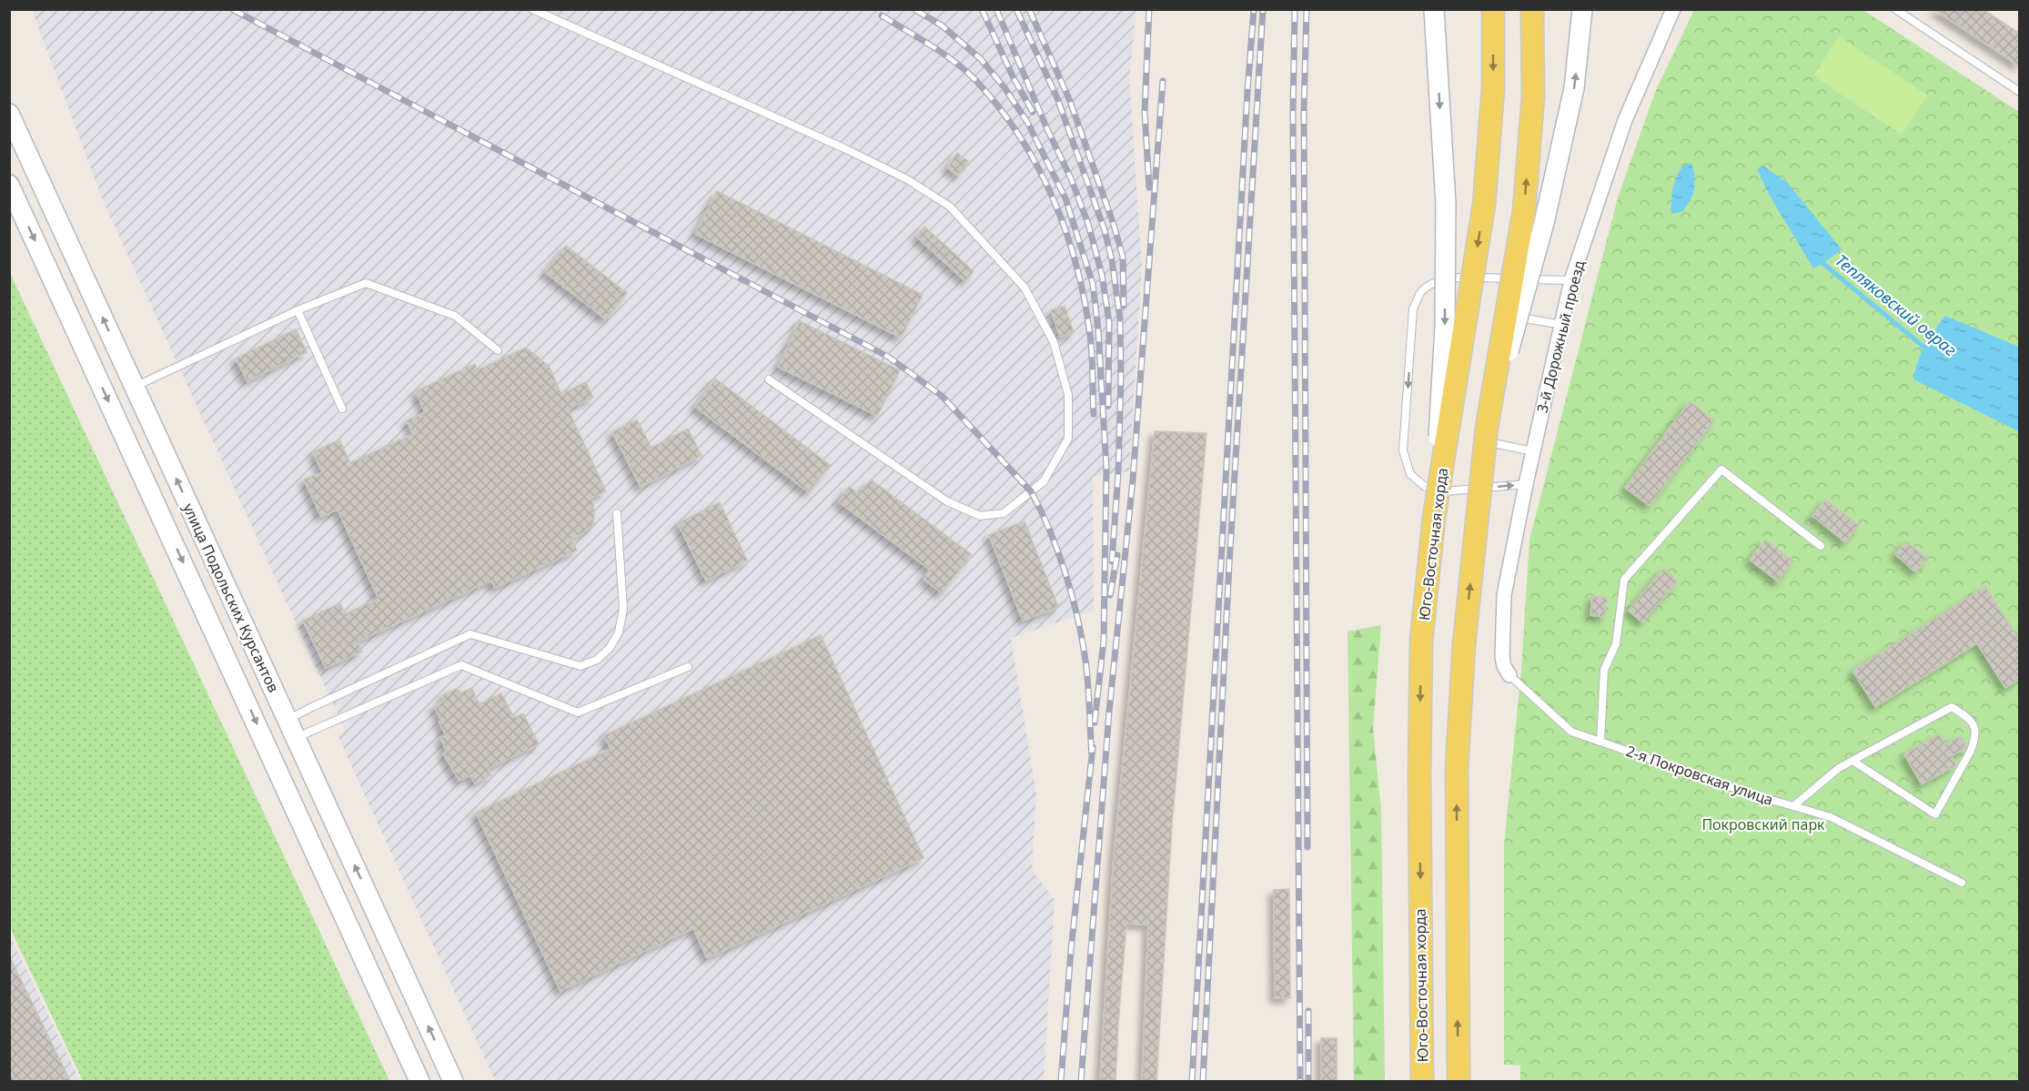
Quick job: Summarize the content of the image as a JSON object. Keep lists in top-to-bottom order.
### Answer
{
  "streets": {
    "main road": ["Юго-Восточная хорда", "улица Подольских Курсантов"],
    "street": ["3-й Дорожный проезд"],
    "lane": ["2-я Покровская улица"]
  },
  "crossings": [
    ["3-й Дорожный проезд", "2-я Покровская улица"]
  ],
  "water": ["Тепляковский овраг"],
  "parks": ["Покровский парк"]
}
